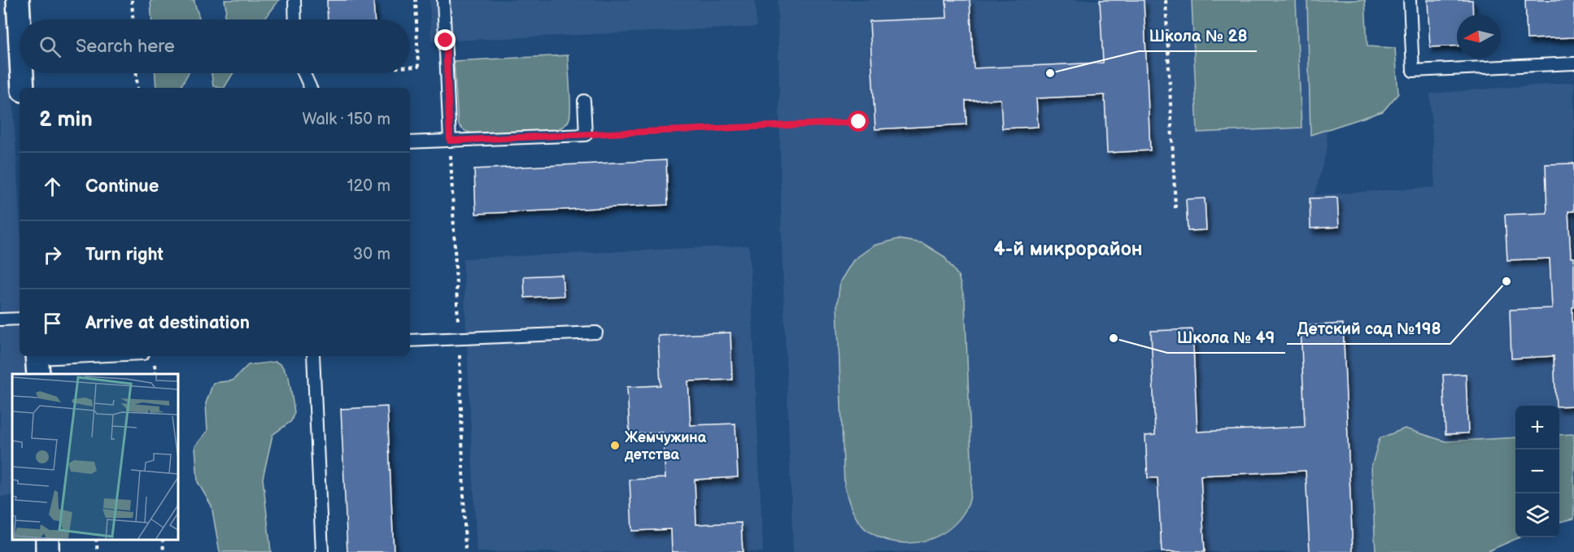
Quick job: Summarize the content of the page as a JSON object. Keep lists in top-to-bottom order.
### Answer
{
  "districts": ["4-й микрорайон"],
  "places": [
    "Школа № 28",
    "Детский сад №198",
    "Школа № 49",
    "Жемчужина детства"
  ],
  "north": "left",
  "page": {
    "search": "Search here",
    "heading": ["2 min", "Walk · 150 m"],
    "list": [
      ["Continue", "120 m"],
      ["Turn right", "30 m"],
      "Arrive at destination"
    ],
    "map_buttons": ["+", "−"]
  }
}
